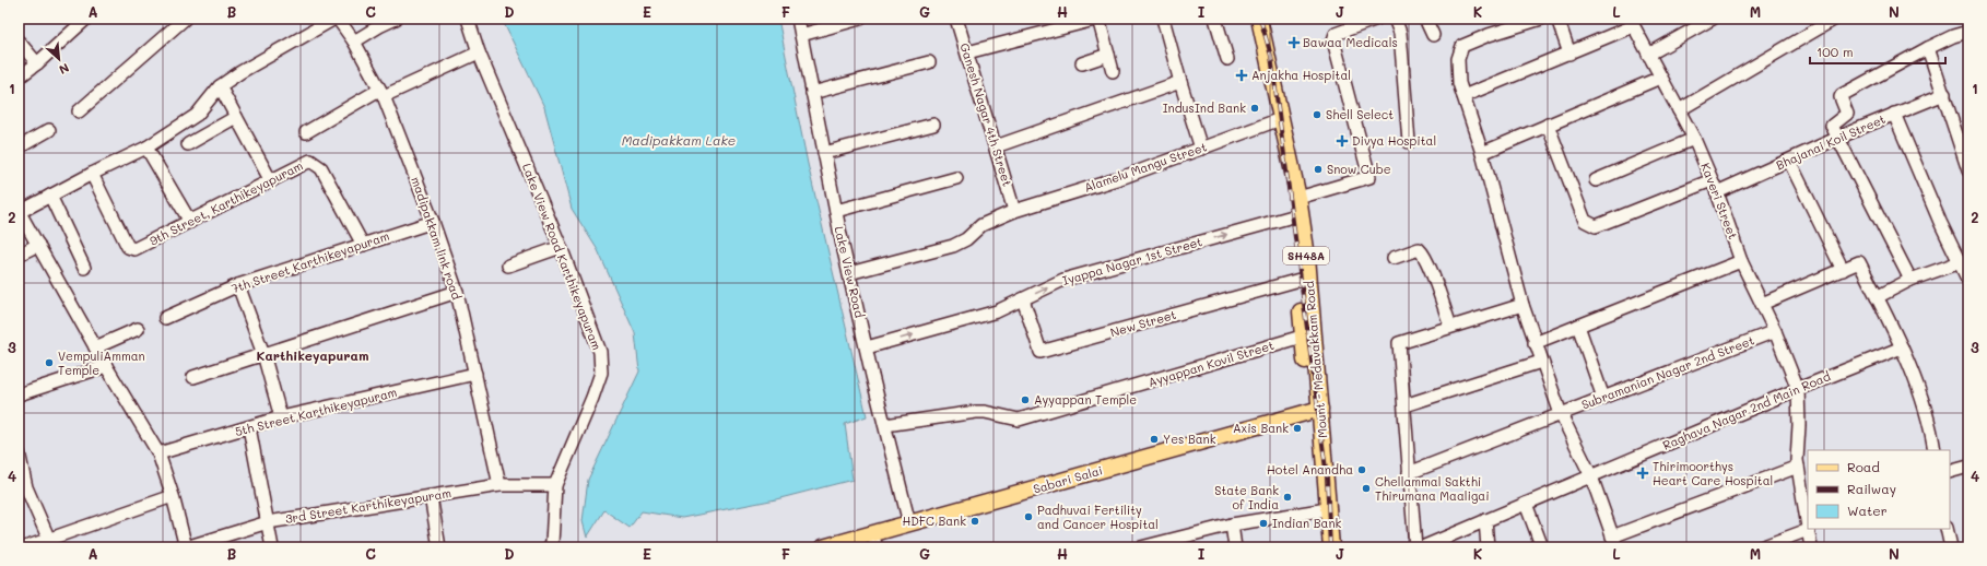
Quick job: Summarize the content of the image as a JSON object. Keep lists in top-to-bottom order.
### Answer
{
  "streets": {
    "main road": ["SH48A", "Mount - Medavakkam Road", "Sabari Salai"],
    "street": [
      "Ganesh Nagar 4th Street",
      "Bhajanai Koil Street",
      "Alamelu Mangu Street",
      "Kaveri Street",
      "9th Street, Karthikeyapuram",
      "madipakkam link road",
      "Lake View Road Karthikeyapuram",
      "Iyappa Nagar 1st Street",
      "7th Street Karthikeyapuram",
      "Lake View Road",
      "New Street",
      "Ayyappan Kovil Street",
      "Subramanian Nagar 2nd Street",
      "Raghava Nagar 2nd Main Road",
      "5th Street Karthikeyapuram",
      "3rd Street Karthikeyapuram"
    ]
  },
  "crossings": [
    ["Ganesh Nagar 4th Street", "Alamelu Mangu Street"],
    ["Bhajanai Koil Street", "Kaveri Street"],
    ["Alamelu Mangu Street", "Lake View Road"],
    ["Alamelu Mangu Street", "Mount - Medavakkam Road"],
    ["Kaveri Street", "Subramanian Nagar 2nd Street"],
    ["Kaveri Street", "Raghava Nagar 2nd Main Road"],
    ["9th Street, Karthikeyapuram", "7th Street Karthikeyapuram"],
    ["madipakkam link road", "7th Street Karthikeyapuram"],
    ["madipakkam link road", "5th Street Karthikeyapuram"],
    ["madipakkam link road", "3rd Street Karthikeyapuram"],
    ["Lake View Road Karthikeyapuram", "3rd Street Karthikeyapuram"],
    ["Iyappa Nagar 1st Street", "Lake View Road"],
    ["Iyappa Nagar 1st Street", "New Street"],
    ["Iyappa Nagar 1st Street", "Mount - Medavakkam Road"],
    ["Lake View Road", "Ayyappan Kovil Street"],
    ["Lake View Road", "Sabari Salai"],
    ["New Street", "Mount - Medavakkam Road"],
    ["Mount - Medavakkam Road", "Ayyappan Kovil Street"],
    ["Mount - Medavakkam Road", "Sabari Salai"]
  ],
  "one_way": ["Iyappa Nagar 1st Street"],
  "districts": ["Karthikeyapuram"],
  "water": ["Madipakkam Lake"],
  "places": {
    "health": [
      "Bawaa Medicals",
      "Anjakha Hospital",
      "Divya Hospital",
      "Thirimoorthys Heart Care Hospital"
    ],
    "other": [
      "IndusInd Bank",
      "Shell Select",
      "Snow Cube",
      "VempuliAmman Temple",
      "Ayyappan Temple",
      "Axis Bank",
      "Yes Bank",
      "Hotel Anandha",
      "Chellammal Sakthi Thirumana Maaligai",
      "State Bank of India",
      "Padhuvai Fertility and Cancer Hospital",
      "HDFC Bank",
      "Indian Bank"
    ]
  },
  "legend": ["Road", "Railway", "Water"],
  "scale_bar": "100 m",
  "north": "bottom right",
  "grid": {
    "columns": [
      "A",
      "B",
      "C",
      "D",
      "E",
      "F",
      "G",
      "H",
      "I",
      "J",
      "K",
      "L",
      "M",
      "N"
    ],
    "rows": [
      "1",
      "2",
      "3",
      "4"
    ]
  }
}
